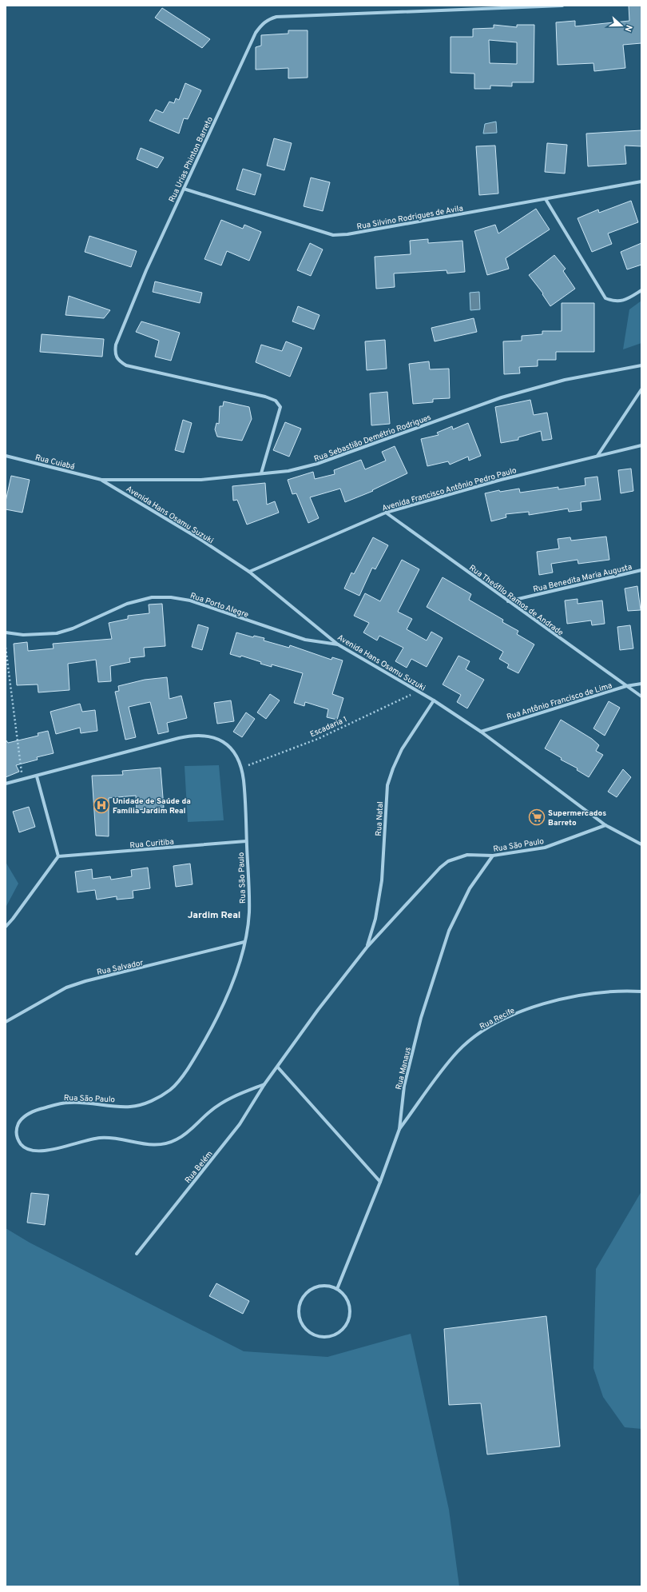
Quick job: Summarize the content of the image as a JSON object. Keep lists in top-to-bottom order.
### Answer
{
  "streets": {
    "street": [
      "Rua Urias Phinton Barreto",
      "Rua Silvino Rodrigues de Avila",
      "Rua Sebastião Demétrio Rodrigues",
      "Rua Cuiabá",
      "Avenida Francisco Antônio Pedro Paulo",
      "Avenida Hans Osamu Suzuki",
      "Rua Benedita Maria Augusta",
      "Rua Theófilo Ramos de Andrade",
      "Rua Porto Alegre",
      "Rua Antônio Francisco de Lima",
      "Rua Natal",
      "Rua Curitiba",
      "Rua São Paulo",
      "Rua Salvador",
      "Rua Recife",
      "Rua Manaus",
      "Rua Belém"
    ],
    "path": ["Escadaria 1"]
  },
  "crossings": [
    ["Rua Urias Phinton Barreto", "Rua Silvino Rodrigues de Avila"],
    ["Rua Urias Phinton Barreto", "Rua Sebastião Demétrio Rodrigues"],
    ["Rua Sebastião Demétrio Rodrigues", "Rua Cuiabá"],
    ["Rua Sebastião Demétrio Rodrigues", "Avenida Hans Osamu Suzuki"],
    ["Rua Cuiabá", "Avenida Hans Osamu Suzuki"],
    ["Avenida Francisco Antônio Pedro Paulo", "Avenida Hans Osamu Suzuki"],
    ["Avenida Francisco Antônio Pedro Paulo", "Rua Theófilo Ramos de Andrade"],
    ["Avenida Hans Osamu Suzuki", "Rua Porto Alegre"],
    ["Avenida Hans Osamu Suzuki", "Rua Antônio Francisco de Lima"],
    ["Avenida Hans Osamu Suzuki", "Escadaria 1"],
    ["Avenida Hans Osamu Suzuki", "Rua Natal"],
    ["Avenida Hans Osamu Suzuki", "Rua São Paulo"],
    ["Rua Benedita Maria Augusta", "Rua Theófilo Ramos de Andrade"],
    ["Rua Theófilo Ramos de Andrade", "Rua Antônio Francisco de Lima"],
    ["Escadaria 1", "Rua São Paulo"],
    ["Rua Natal", "Rua São Paulo"],
    ["Rua Curitiba", "Rua São Paulo"],
    ["Rua São Paulo", "Rua Salvador"],
    ["Rua São Paulo", "Rua Manaus"],
    ["Rua São Paulo", "Rua Belém"],
    ["Rua Recife", "Rua Manaus"]
  ],
  "districts": ["Jardim Real"],
  "places": {
    "hospital": ["Unidade de Saúde da Família Jardim Real"],
    "supermarket": ["Supermercados Barreto"]
  },
  "north": "right"
}
